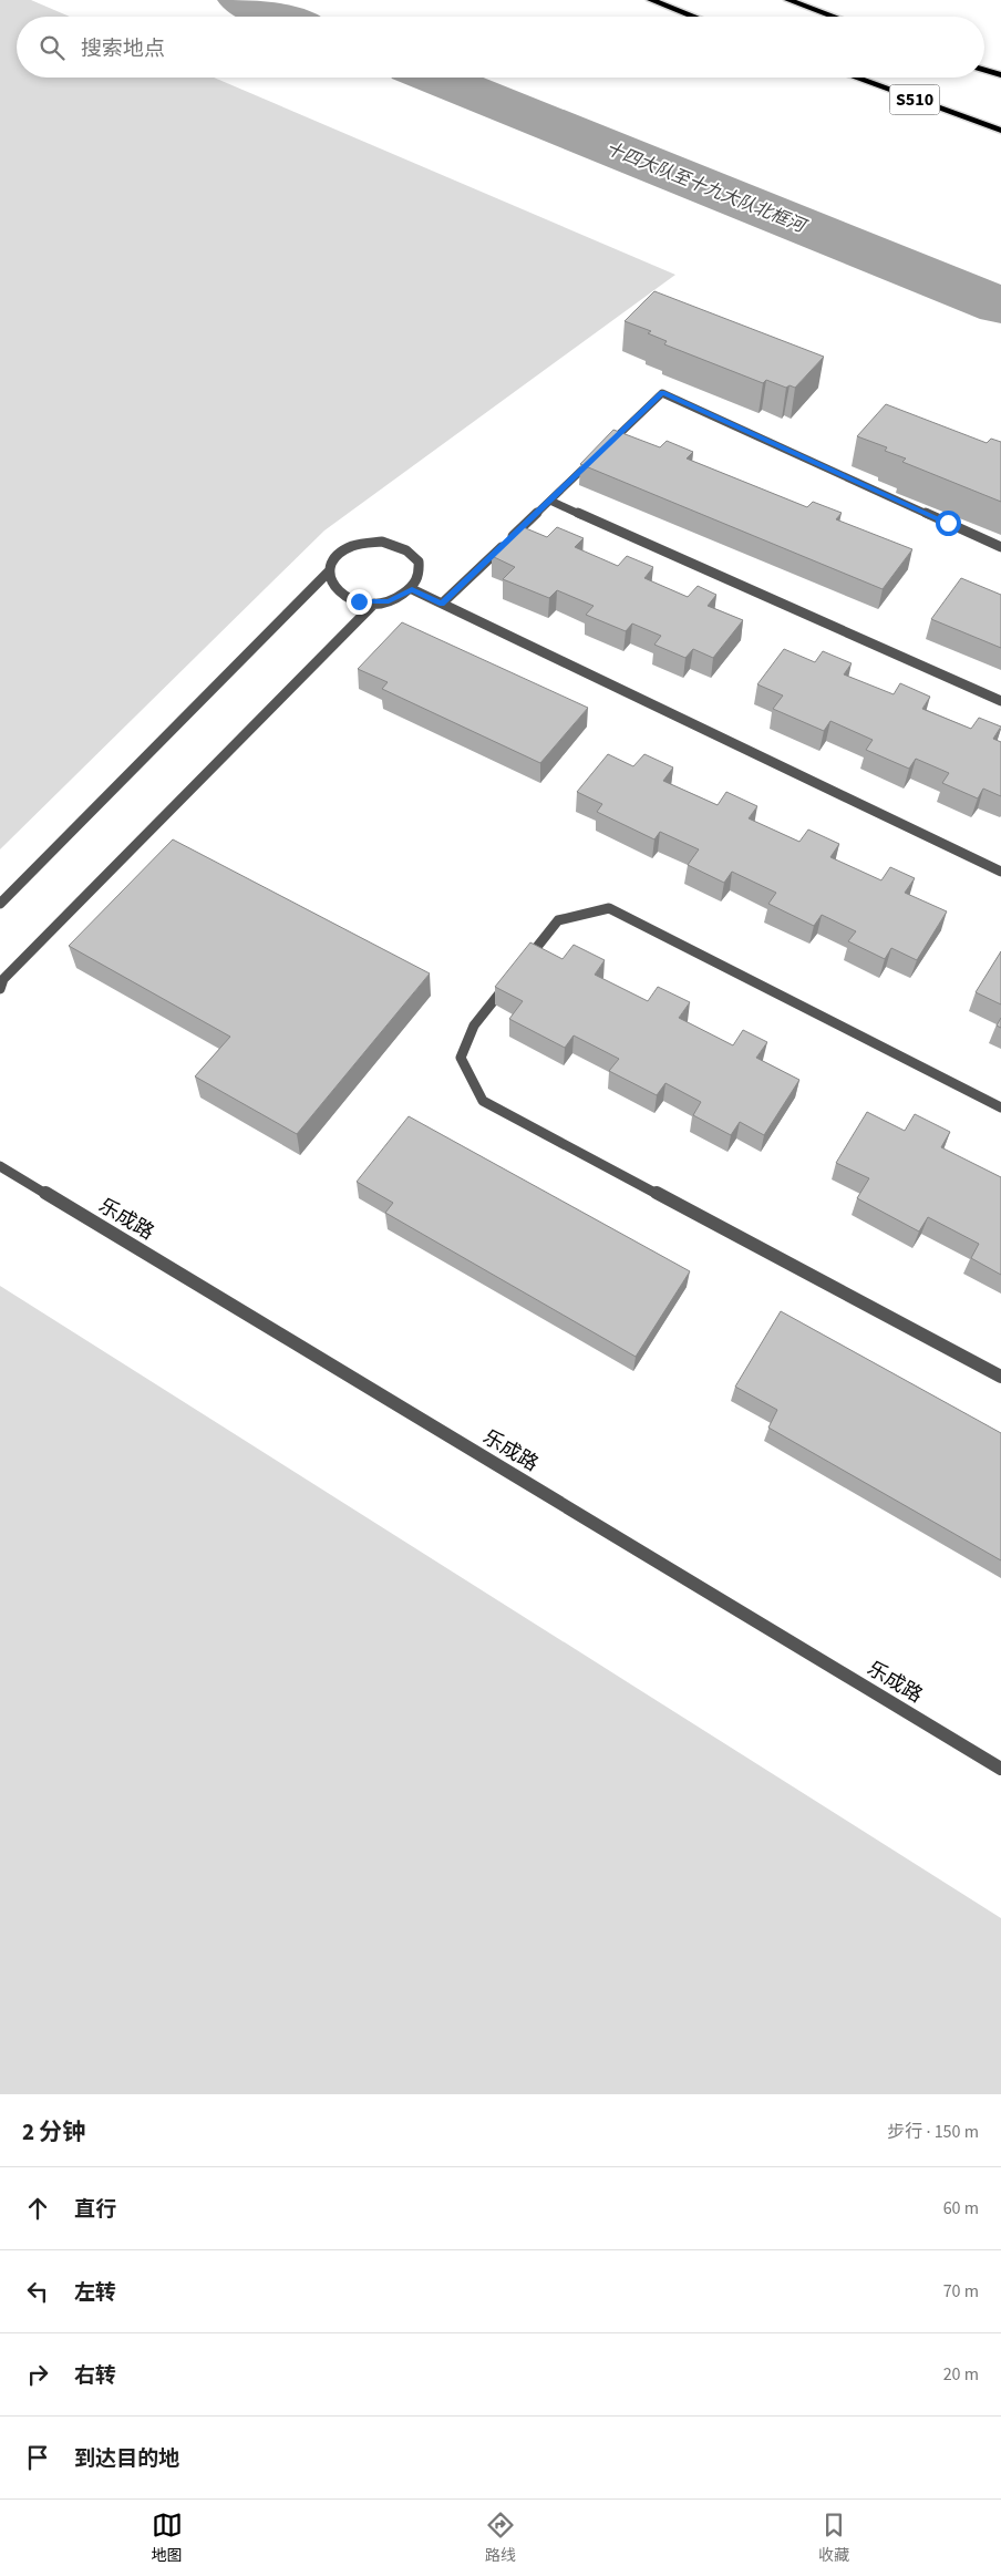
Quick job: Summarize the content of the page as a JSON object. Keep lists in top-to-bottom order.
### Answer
{
  "streets": {
    "main road": ["S510"],
    "street": ["乐成路"]
  },
  "water": ["十四大队至十九大队北框河"],
  "page": {
    "search": "搜索地点",
    "heading": ["2 分钟", "步行 · 150 m"],
    "list": [
      ["直行", "60 m"],
      ["左转", "70 m"],
      ["右转", "20 m"],
      "到达目的地"
    ],
    "nav": ["地图", "路线", "收藏"]
  }
}
